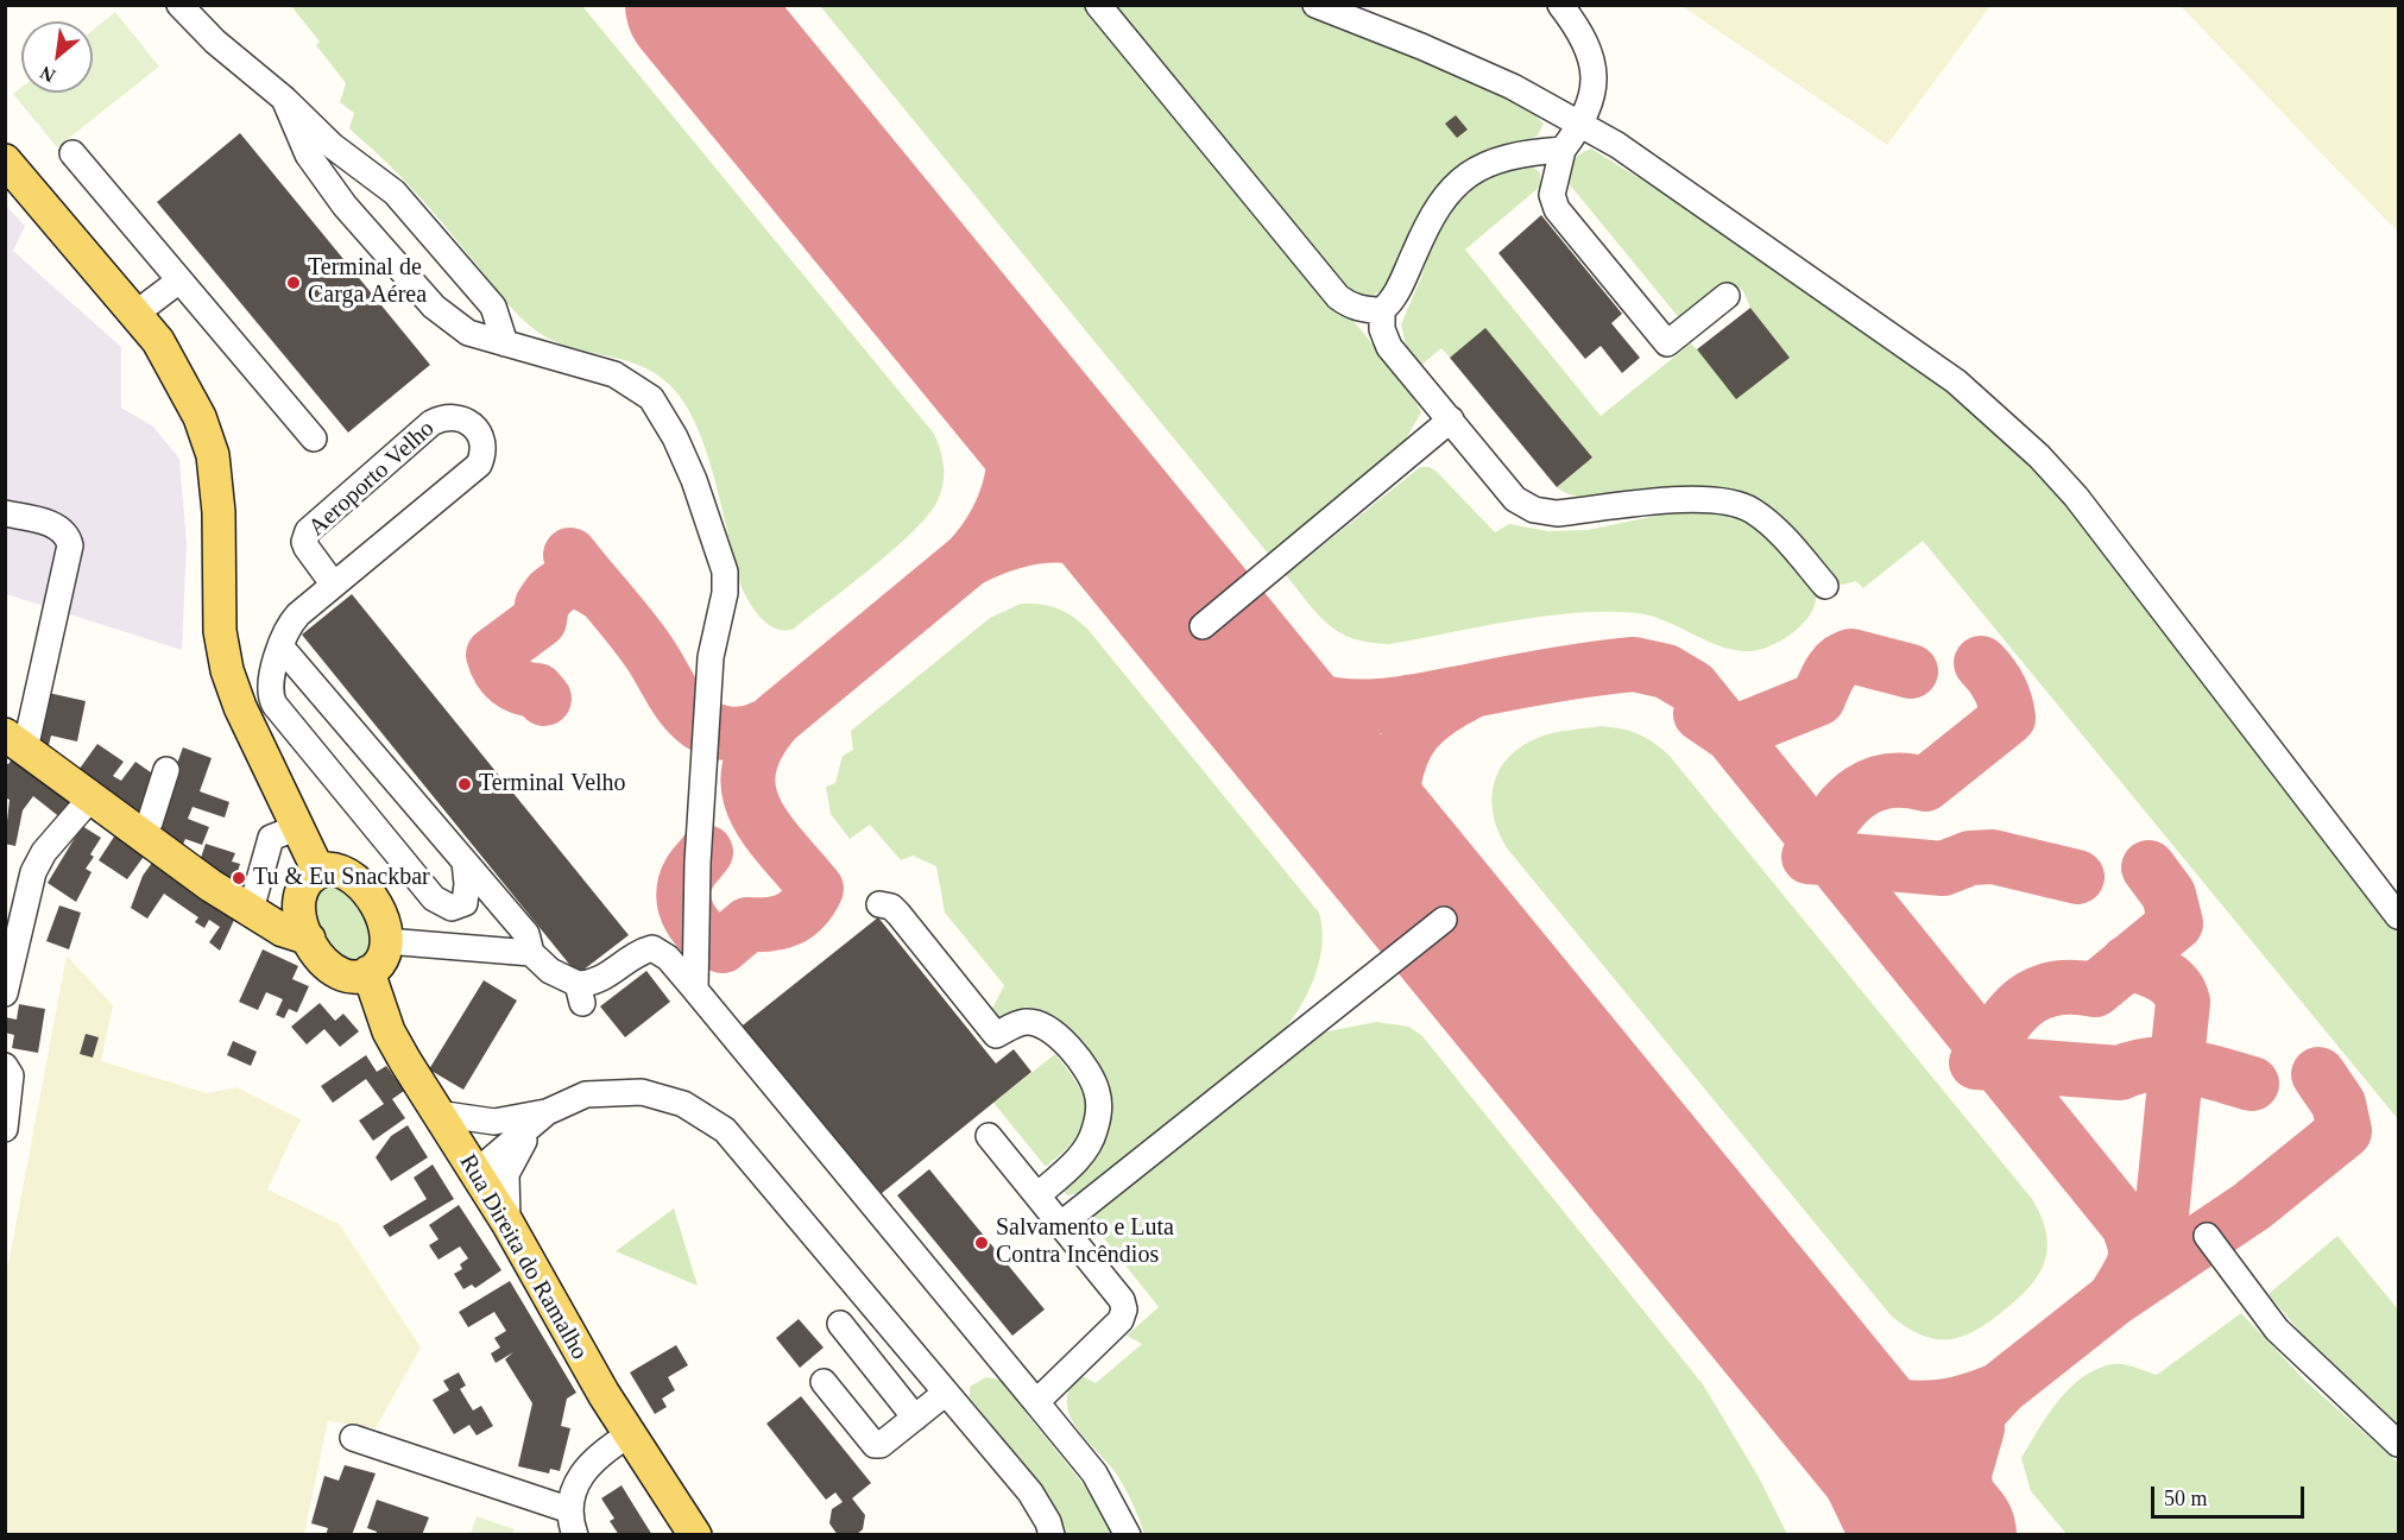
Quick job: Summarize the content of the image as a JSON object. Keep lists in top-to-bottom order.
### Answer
{
  "streets": {
    "main road": ["Rua Direita do Ramalho"],
    "street": ["Aeroporto Velho"]
  },
  "places": [
    "Terminal de Carga Aérea",
    "Terminal Velho",
    "Tu & Eu Snackbar",
    "Salvamento e Luta Contra Incêndios"
  ],
  "scale_bar": "50 m",
  "north": "bottom left"
}
